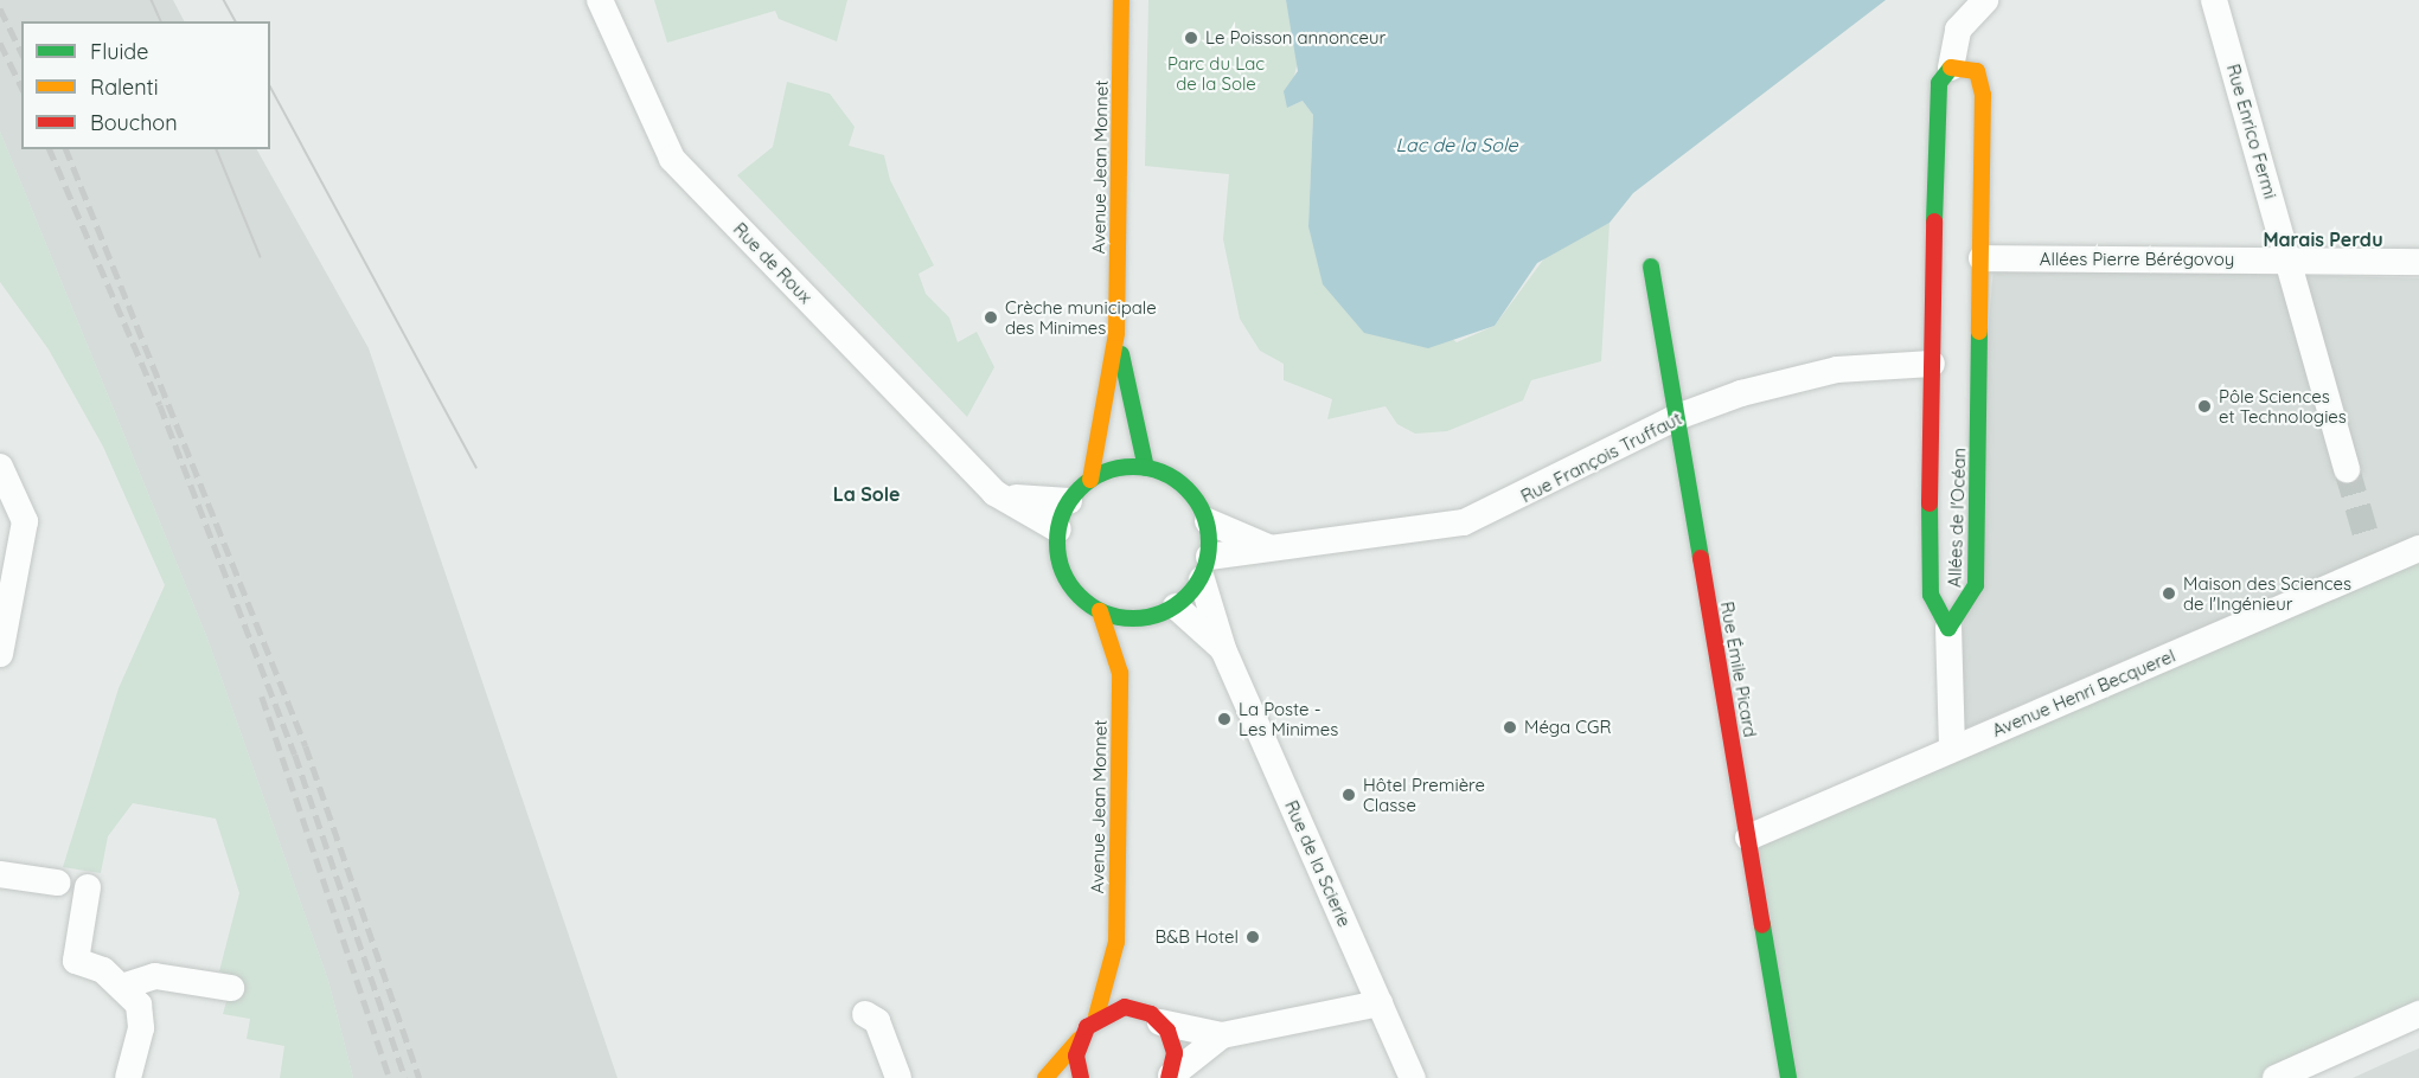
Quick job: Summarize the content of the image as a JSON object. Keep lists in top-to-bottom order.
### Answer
{
  "streets": {
    "street": [
      "Rue Enrico Fermi",
      "Avenue Jean Monnet",
      "Allées Pierre Bérégovoy",
      "Rue de Roux",
      "Rue François Truffaut",
      "Allées de l'Océan",
      "Rue Émile Picard",
      "Avenue Henri Becquerel",
      "Rue de la Scierie"
    ]
  },
  "crossings": [
    ["Rue Enrico Fermi", "Allées Pierre Bérégovoy"],
    ["Avenue Jean Monnet", "Rue de Roux"],
    ["Avenue Jean Monnet", "Rue François Truffaut"],
    ["Avenue Jean Monnet", "Rue de la Scierie"],
    ["Allées Pierre Bérégovoy", "Allées de l'Océan"],
    ["Rue de Roux", "Rue François Truffaut"],
    ["Rue de Roux", "Rue de la Scierie"],
    ["Rue François Truffaut", "Allées de l'Océan"],
    ["Rue François Truffaut", "Rue Émile Picard"],
    ["Rue François Truffaut", "Rue de la Scierie"],
    ["Rue Émile Picard", "Avenue Henri Becquerel"]
  ],
  "districts": ["Marais Perdu", "La Sole"],
  "water": ["Lac de la Sole"],
  "parks": ["Parc du Lac de la Sole"],
  "places": [
    "Le Poisson annonceur",
    "Crèche municipale des Minimes",
    "Pôle Sciences et Technologies",
    "Maison des Sciences de l'Ingénieur",
    "La Poste - Les Minimes",
    "Méga CGR",
    "Hôtel Première Classe",
    "B&B Hotel"
  ],
  "legend": ["Fluide", "Ralenti", "Bouchon"]
}
